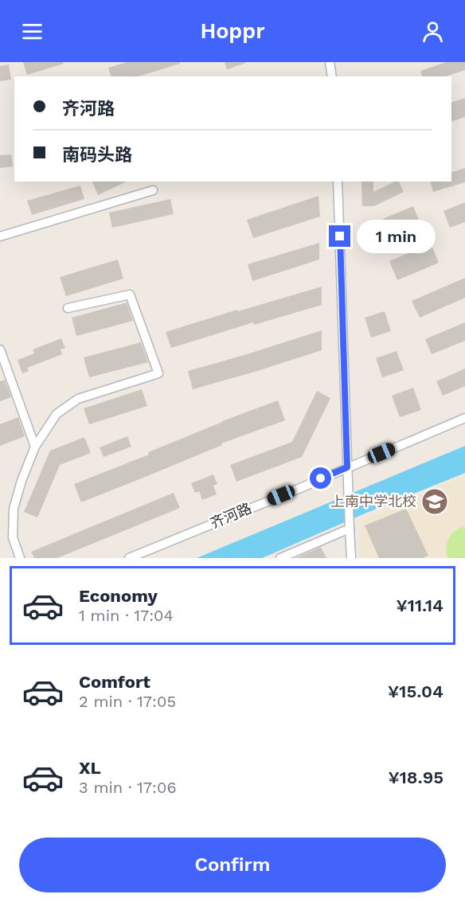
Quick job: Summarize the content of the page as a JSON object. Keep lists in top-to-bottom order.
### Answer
{
  "streets": {
    "street": ["齐河路"]
  },
  "places": {
    "school or university": ["上南中学北校"]
  },
  "page": {
    "header": "Hoppr",
    "banner": ["齐河路", "南码头路"],
    "bubble": "1 min",
    "list": [
      {
        "name": "Economy",
        "note": "1 min · 17:04",
        "value": "¥11.14"
      },
      {
        "name": "Comfort",
        "note": "2 min · 17:05",
        "value": "¥15.04"
      },
      {
        "name": "XL",
        "note": "3 min · 17:06",
        "value": "¥18.95"
      }
    ],
    "buttons": "Confirm"
  }
}
